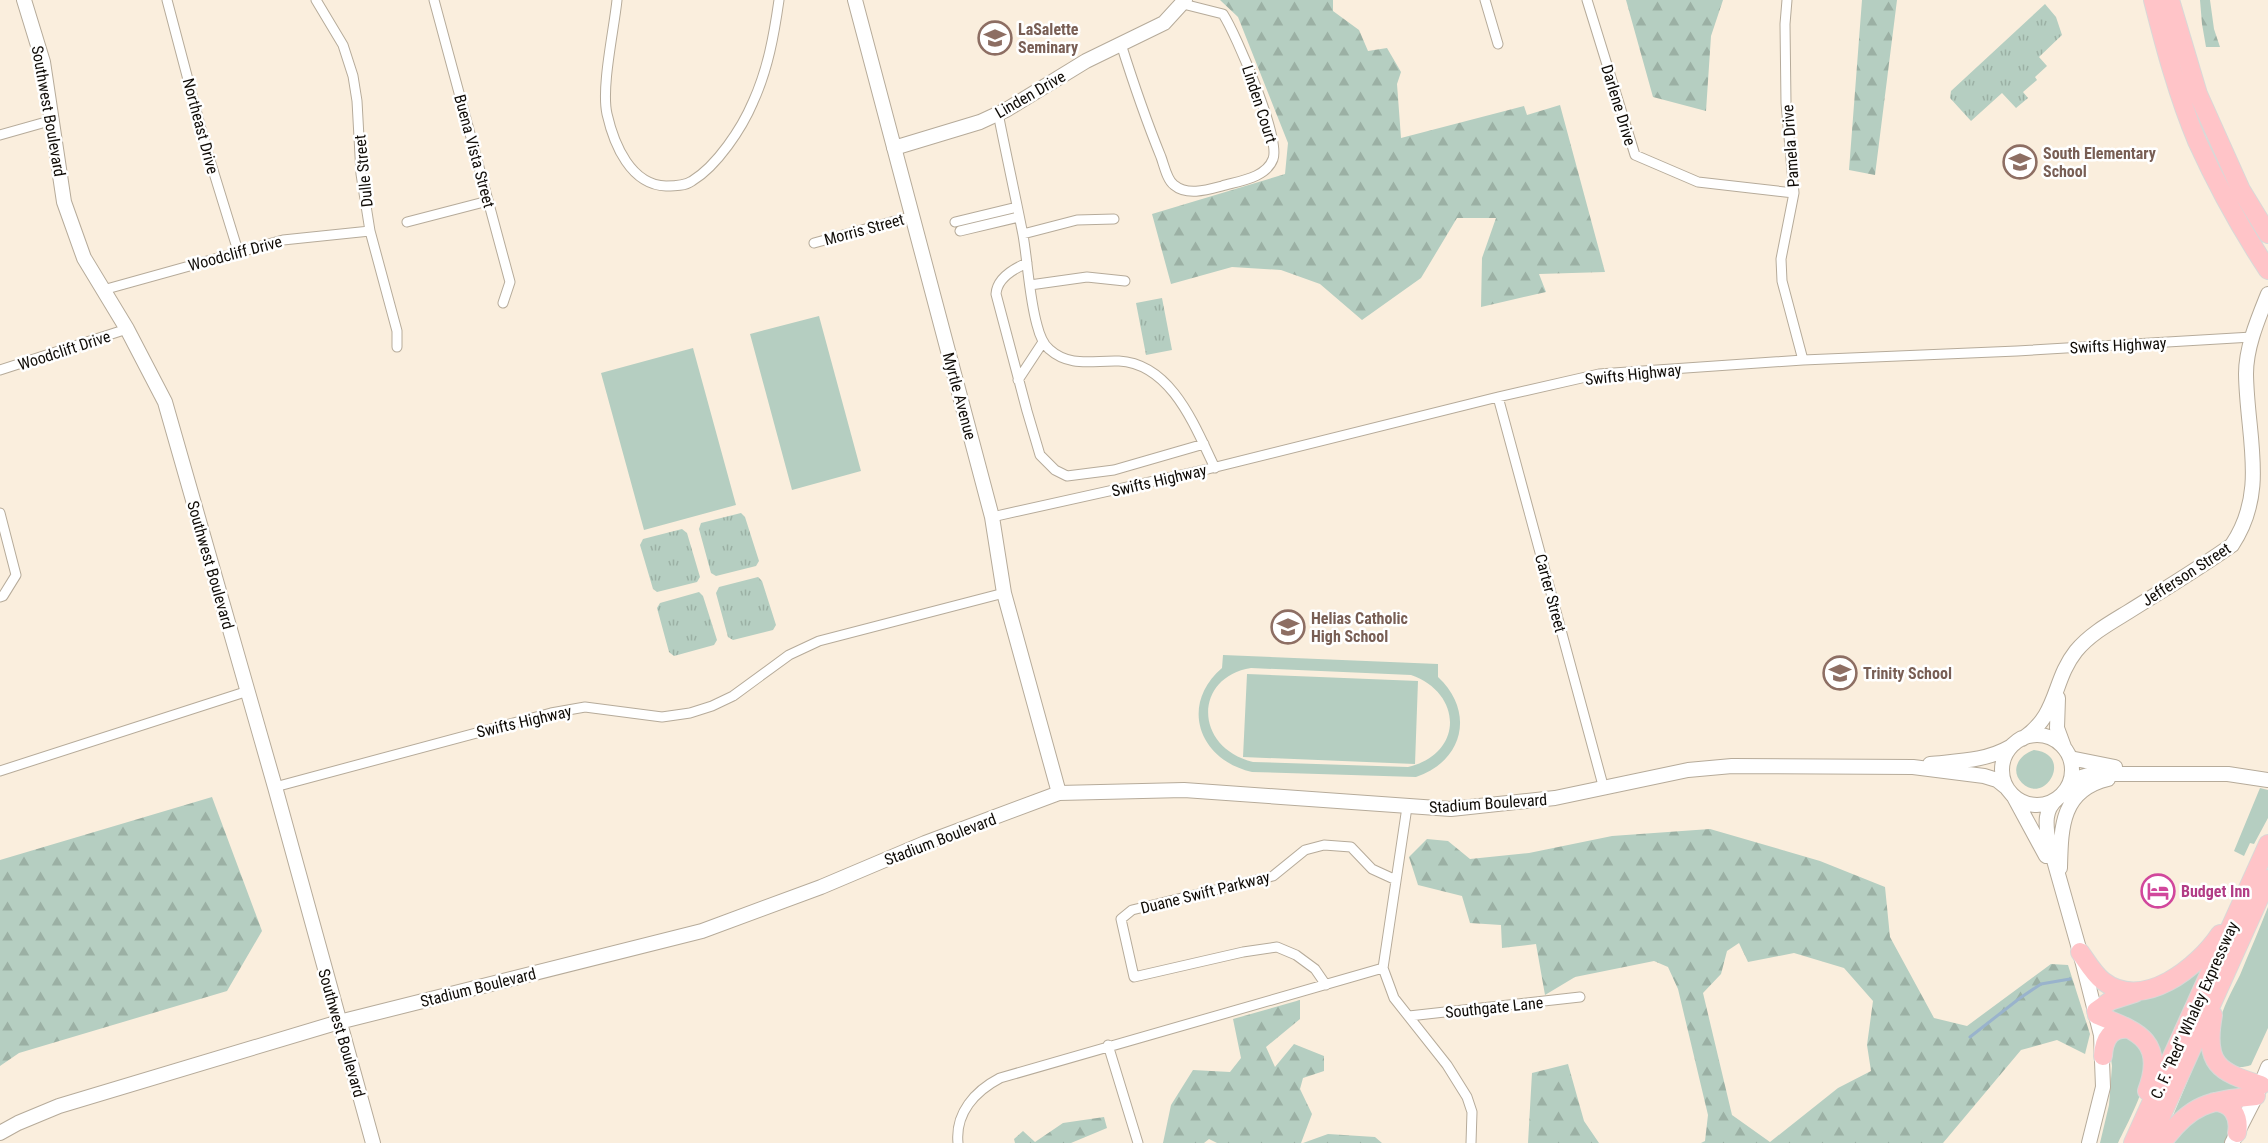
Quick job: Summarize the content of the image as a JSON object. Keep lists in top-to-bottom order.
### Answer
{
  "streets": {
    "highway": ["C. F. “Red” Whaley Expressway"],
    "main road": [
      "Linden Drive",
      "Southwest Boulevard",
      "Myrtle Avenue",
      "Jefferson Street",
      "Stadium Boulevard"
    ],
    "street": [
      "Linden Court",
      "Darlene Drive",
      "Northeast Drive",
      "Pamela Drive",
      "Buena Vista Street",
      "Dulle Street",
      "Morris Street",
      "Woodcliff Drive",
      "Swifts Highway",
      "Woodclift Drive",
      "Carter Street",
      "Duane Swift Parkway",
      "Southgate Lane"
    ]
  },
  "crossings": [
    ["Linden Drive", "Linden Court"],
    ["Linden Drive", "Myrtle Avenue"],
    ["Darlene Drive", "Pamela Drive"],
    ["Southwest Boulevard", "Woodcliff Drive"],
    ["Southwest Boulevard", "Swifts Highway"],
    ["Southwest Boulevard", "Woodclift Drive"],
    ["Southwest Boulevard", "Stadium Boulevard"],
    ["Northeast Drive", "Woodcliff Drive"],
    ["Pamela Drive", "Swifts Highway"],
    ["Dulle Street", "Woodcliff Drive"],
    ["Morris Street", "Myrtle Avenue"],
    ["Swifts Highway", "Myrtle Avenue"],
    ["Swifts Highway", "Jefferson Street"],
    ["Swifts Highway", "Carter Street"],
    ["Myrtle Avenue", "Stadium Boulevard"],
    ["Carter Street", "Stadium Boulevard"]
  ],
  "places": {
    "school or university": [
      "LaSalette Seminary",
      "South Elementary School",
      "Helias Catholic High School",
      "Trinity School"
    ],
    "hotel": ["Budget Inn"]
  }
}
